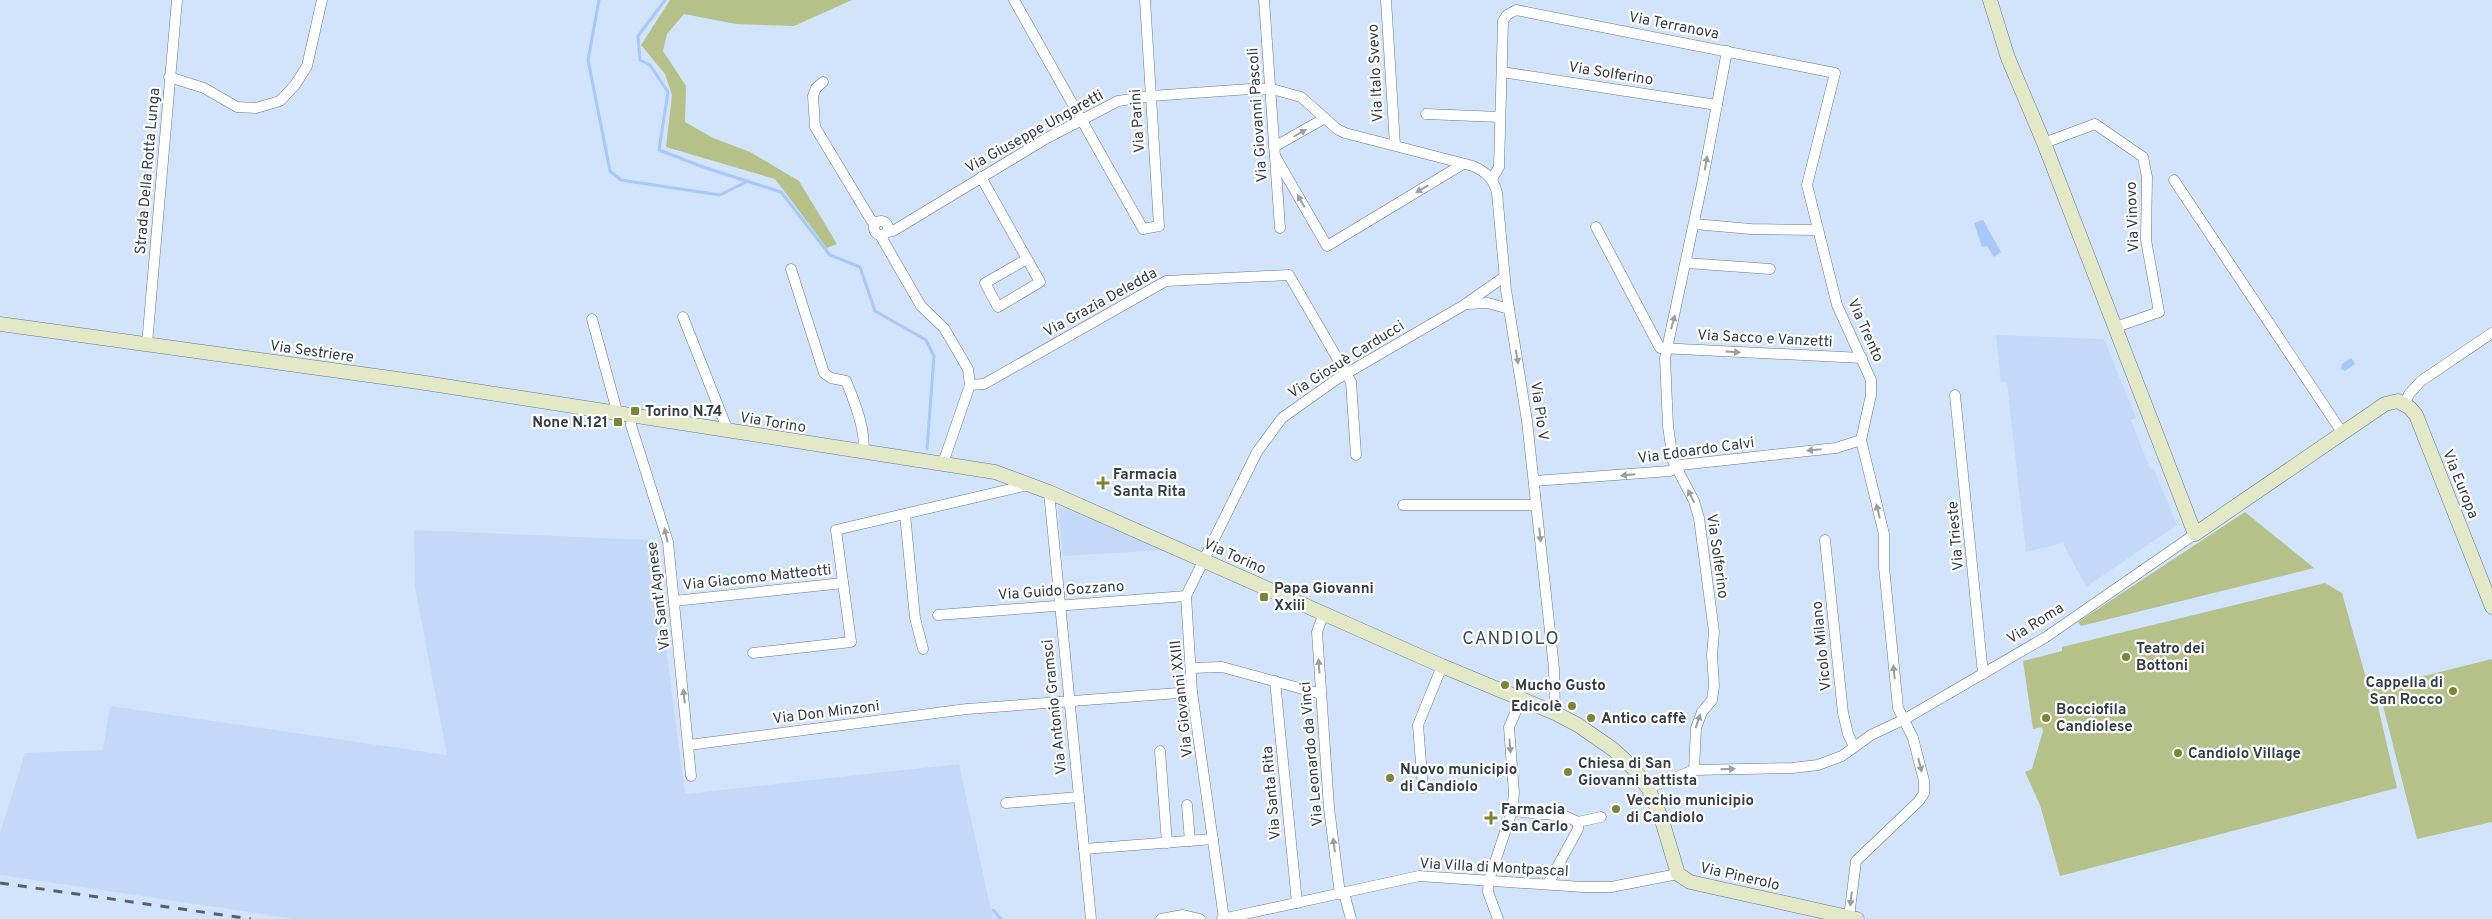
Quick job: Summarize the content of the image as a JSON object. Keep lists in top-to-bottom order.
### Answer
{
  "streets": {
    "main road": [
      "Via Sestriere",
      "Via Torino",
      "Via Europa",
      "Via Roma",
      "Via Pinerolo"
    ],
    "street": [
      "Via Terranova",
      "Via Italo Svevo",
      "Via Solferino",
      "Via Giovanni Pascoli",
      "Via Parini",
      "Via Giuseppe Ungaretti",
      "Strada Della Rotta Lunga",
      "Via Vinovo",
      "Via Grazia Deledda",
      "Via Trento",
      "Via Sacco e Vanzetti",
      "Via Giosuè Carducci",
      "Via Pio V",
      "Via Edoardo Calvi",
      "Via Trieste",
      "Via Giacomo Matteotti",
      "Via Guido Gozzano",
      "Via Sant'Agnese",
      "Vicolo Milano",
      "Via Giovanni XXIII",
      "Via Antonio Gramsci",
      "Via Don Minzoni",
      "Via Leonardo da Vinci",
      "Via Santa Rita",
      "Via Villa di Montpascal"
    ]
  },
  "crossings": [
    ["Via Terranova", "Via Solferino"],
    ["Via Terranova", "Via Trento"],
    ["Via Italo Svevo", "Via Giuseppe Ungaretti"],
    ["Via Solferino", "Via Sacco e Vanzetti"],
    ["Via Solferino", "Via Edoardo Calvi"],
    ["Via Solferino", "Via Roma"],
    ["Via Giovanni Pascoli", "Via Giuseppe Ungaretti"],
    ["Via Parini", "Via Giuseppe Ungaretti"],
    ["Via Giuseppe Ungaretti", "Via Pio V"],
    ["Strada Della Rotta Lunga", "Via Sestriere"],
    ["Via Grazia Deledda", "Via Giosuè Carducci"],
    ["Via Trento", "Via Sacco e Vanzetti"],
    ["Via Trento", "Via Edoardo Calvi"],
    ["Via Trento", "Via Roma"],
    ["Via Trento", "Via Pinerolo"],
    ["Via Sestriere", "Via Torino"],
    ["Via Sestriere", "Via Sant'Agnese"],
    ["Via Giosuè Carducci", "Via Pio V"],
    ["Via Giosuè Carducci", "Via Torino"],
    ["Via Pio V", "Via Torino"],
    ["Via Pio V", "Via Edoardo Calvi"],
    ["Via Torino", "Via Giacomo Matteotti"],
    ["Via Torino", "Via Sant'Agnese"],
    ["Via Torino", "Via Roma"],
    ["Via Torino", "Via Antonio Gramsci"],
    ["Via Torino", "Via Leonardo da Vinci"],
    ["Via Torino", "Via Pinerolo"],
    ["Via Europa", "Via Roma"],
    ["Via Trieste", "Via Roma"],
    ["Via Giacomo Matteotti", "Via Sant'Agnese"],
    ["Via Guido Gozzano", "Via Giovanni XXIII"],
    ["Via Guido Gozzano", "Via Antonio Gramsci"],
    ["Via Sant'Agnese", "Via Don Minzoni"],
    ["Via Roma", "Vicolo Milano"],
    ["Via Roma", "Via Pinerolo"],
    ["Via Giovanni XXIII", "Via Don Minzoni"],
    ["Via Giovanni XXIII", "Via Villa di Montpascal"],
    ["Via Antonio Gramsci", "Via Don Minzoni"],
    ["Via Leonardo da Vinci", "Via Villa di Montpascal"],
    ["Via Santa Rita", "Via Villa di Montpascal"],
    ["Via Villa di Montpascal", "Via Pinerolo"]
  ],
  "one_way": [
    "Via Solferino",
    "Via Pio V",
    "Via Edoardo Calvi",
    "Via Sant'Agnese",
    "Via Leonardo da Vinci"
  ],
  "districts": ["CANDIOLO"],
  "places": {
    "transit": ["Torino N.74", "None N.121", "Papa Giovanni Xxiii"],
    "health": ["Farmacia Santa Rita", "Farmacia San Carlo"],
    "other": [
      "Teatro dei Bottoni",
      "Mucho Gusto",
      "Cappella di San Rocco",
      "Edicolè",
      "Antico caffè",
      "Bocciofila Candiolese",
      "Candiolo Village",
      "Chiesa di San Giovanni battista",
      "Nuovo municipio di Candiolo",
      "Vecchio municipio di Candiolo"
    ]
  }
}
